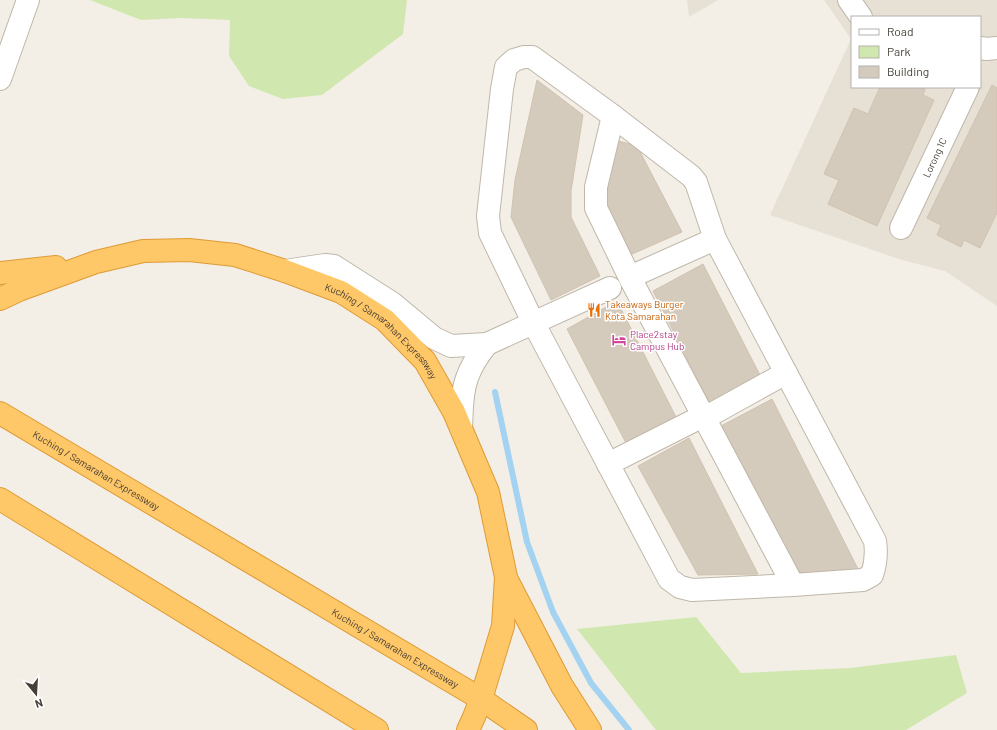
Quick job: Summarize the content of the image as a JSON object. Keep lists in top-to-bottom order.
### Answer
{
  "streets": {
    "highway": ["Kuching / Samarahan Expressway"],
    "street": ["Lorong 1C"]
  },
  "places": {
    "restaurant": ["Takeaways Burger Kota Samarahan"],
    "hotel": ["Place2stay Campus Hub"]
  },
  "legend": ["Road", "Park", "Building"],
  "north": "bottom"
}
